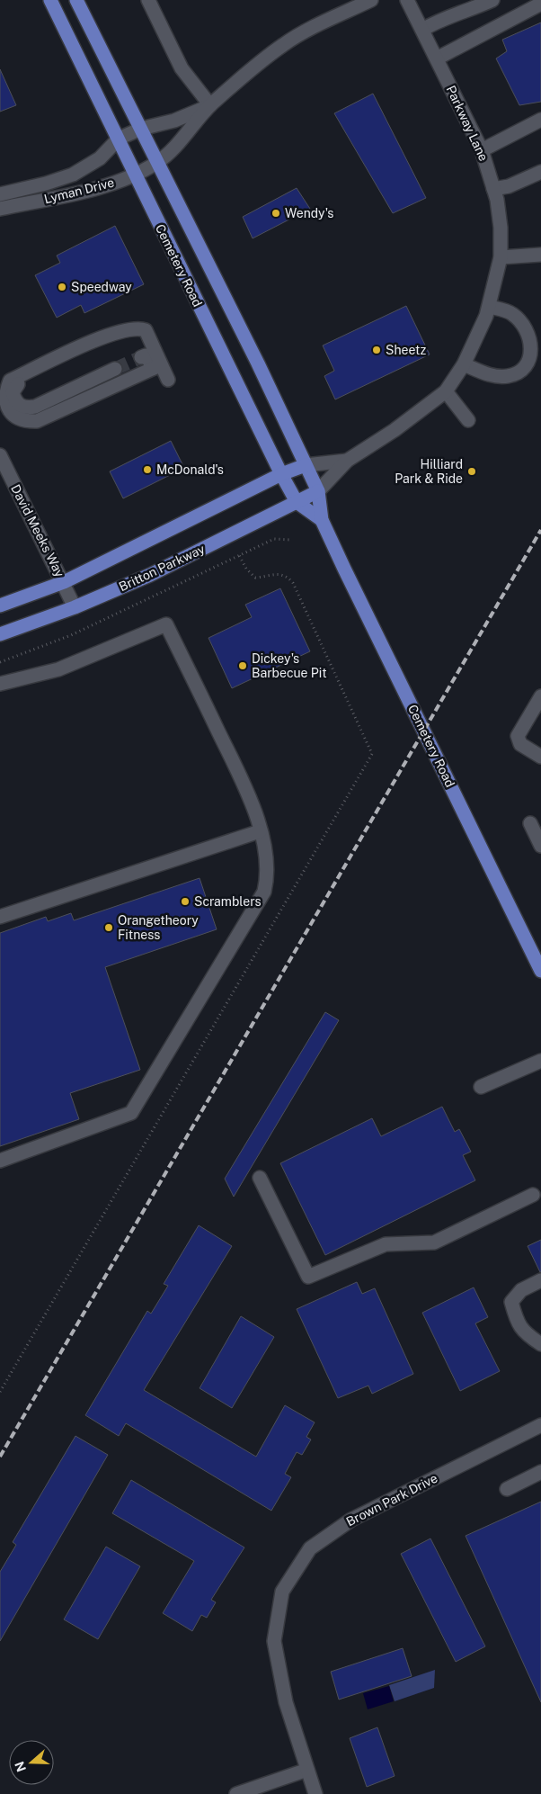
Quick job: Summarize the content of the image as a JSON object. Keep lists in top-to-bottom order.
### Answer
{
  "streets": {
    "main road": ["Cemetery Road", "Britton Parkway"],
    "street": [
      "Parkway Lane",
      "Lyman Drive",
      "David Meeks Way",
      "Brown Park Drive"
    ]
  },
  "crossings": [
    ["Parkway Lane", "Cemetery Road"],
    ["Parkway Lane", "Britton Parkway"],
    ["Lyman Drive", "Cemetery Road"],
    ["Cemetery Road", "Britton Parkway"],
    ["David Meeks Way", "Britton Parkway"]
  ],
  "places": [
    "Wendy's",
    "Speedway",
    "Sheetz",
    "McDonald's",
    "Hilliard Park & Ride",
    "Dickey's Barbecue Pit",
    "Scramblers",
    "Orangetheory Fitness"
  ],
  "north": "left"
}
